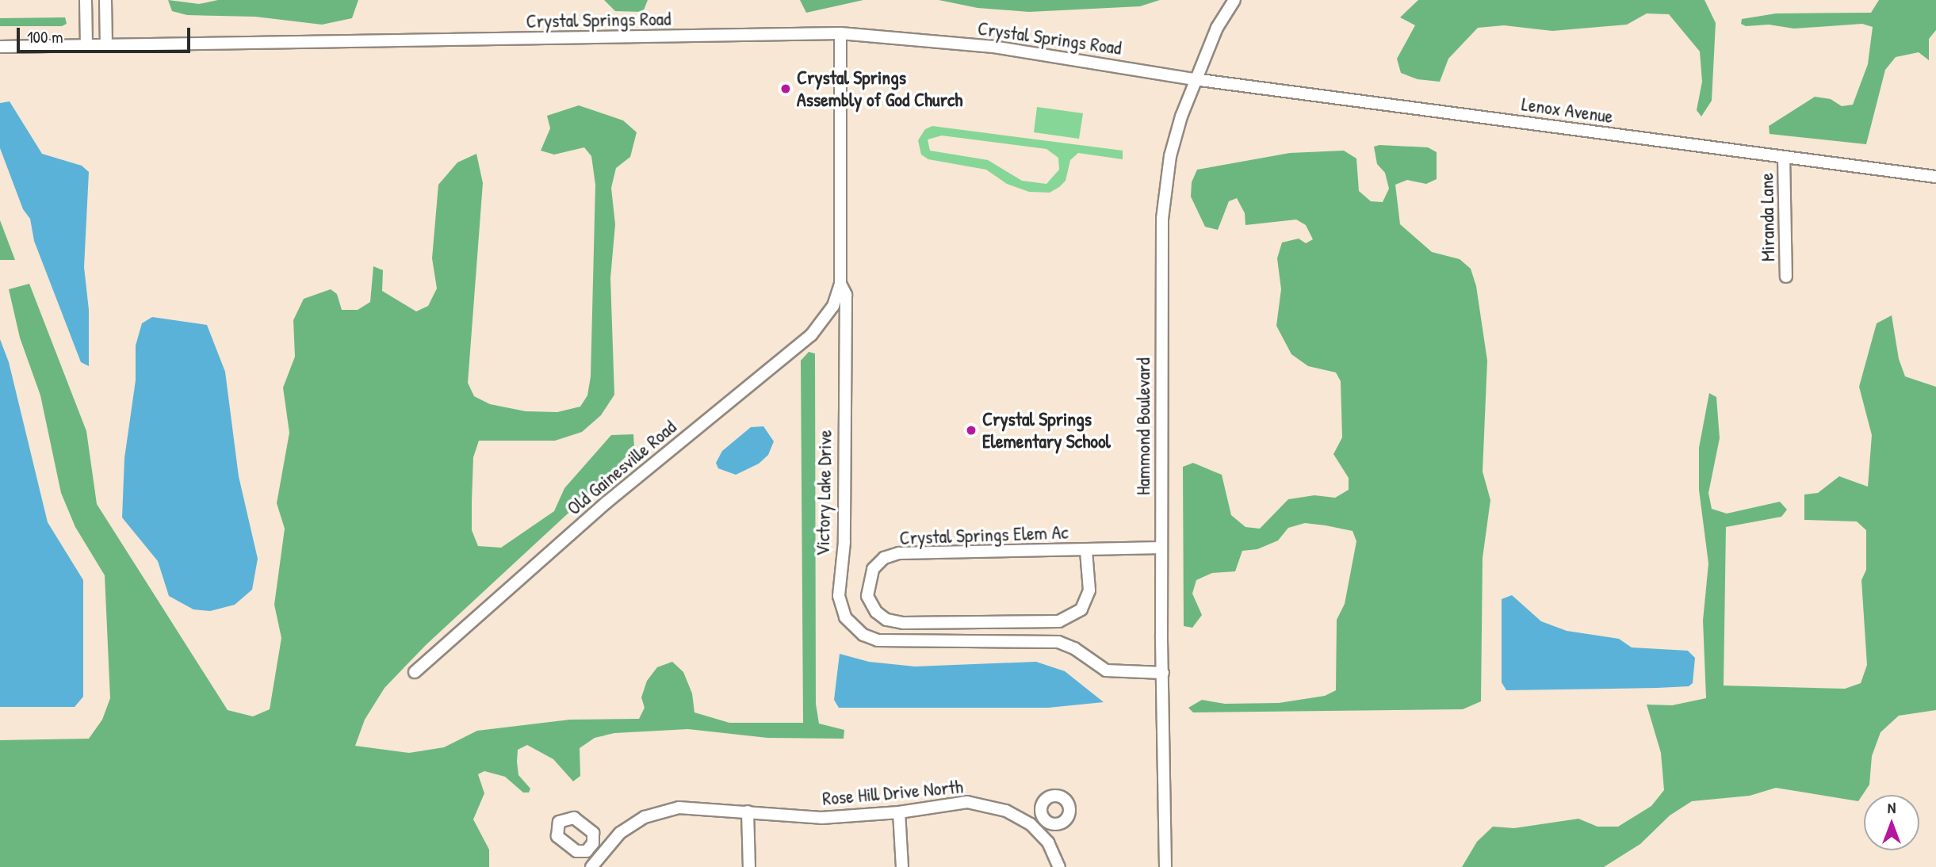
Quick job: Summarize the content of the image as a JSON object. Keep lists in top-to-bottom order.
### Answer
{
  "streets": {
    "street": [
      "Crystal Springs Road",
      "Lenox Avenue",
      "Miranda Lane",
      "Hammond Boulevard",
      "Old Gainesville Road",
      "Victory Lake Drive",
      "Crystal Springs Elem Ac",
      "Rose Hill Drive North"
    ]
  },
  "crossings": [
    ["Crystal Springs Road", "Lenox Avenue"],
    ["Crystal Springs Road", "Hammond Boulevard"],
    ["Crystal Springs Road", "Victory Lake Drive"],
    ["Lenox Avenue", "Miranda Lane"],
    ["Lenox Avenue", "Hammond Boulevard"],
    ["Hammond Boulevard", "Victory Lake Drive"],
    ["Hammond Boulevard", "Crystal Springs Elem Ac"],
    ["Old Gainesville Road", "Victory Lake Drive"]
  ],
  "places": ["Crystal Springs Assembly of God Church", "Crystal Springs Elementary School"],
  "scale_bar": "100 m",
  "north": "top"
}
